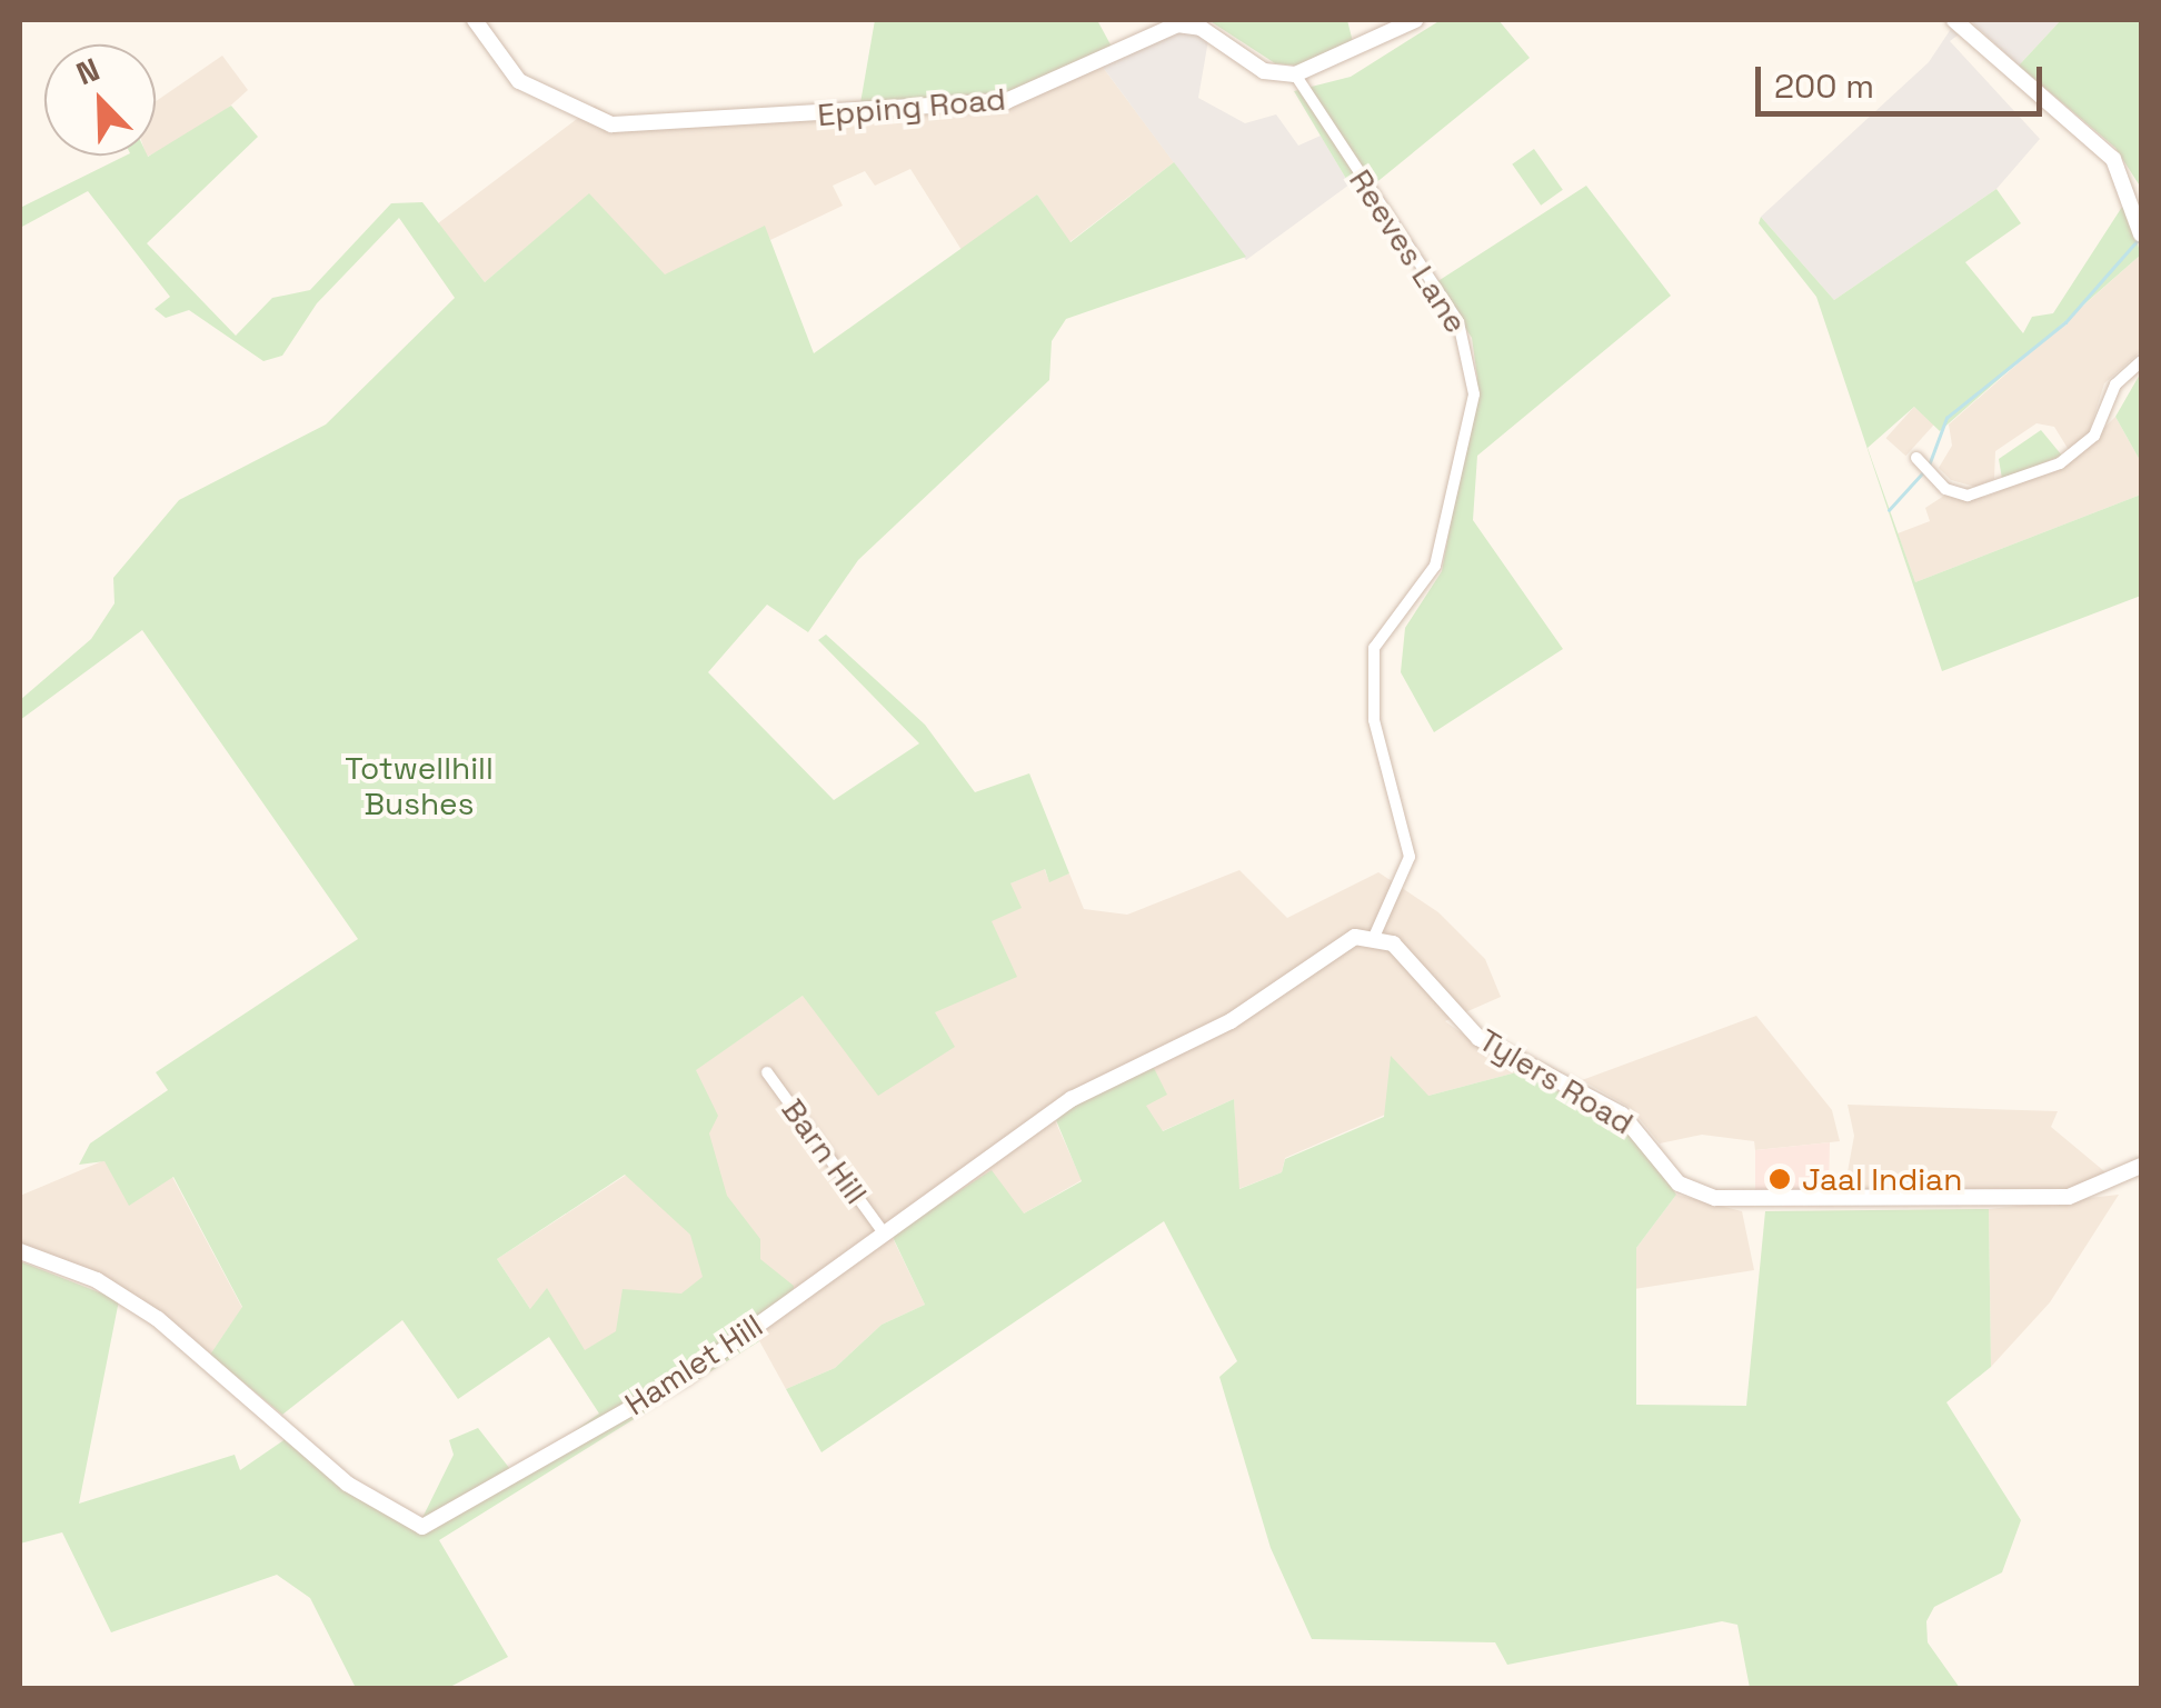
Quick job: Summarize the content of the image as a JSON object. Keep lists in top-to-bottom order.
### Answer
{
  "streets": {
    "street": [
      "Epping Road",
      "Reeves Lane",
      "Tylers Road",
      "Barn Hill",
      "Hamlet Hill"
    ]
  },
  "crossings": [
    ["Epping Road", "Reeves Lane"],
    ["Reeves Lane", "Tylers Road"],
    ["Reeves Lane", "Hamlet Hill"],
    ["Tylers Road", "Hamlet Hill"],
    ["Barn Hill", "Hamlet Hill"]
  ],
  "parks": ["Totwellhill Bushes"],
  "places": ["Jaal Indian"],
  "scale_bar": "200 m",
  "north": "top left"
}
